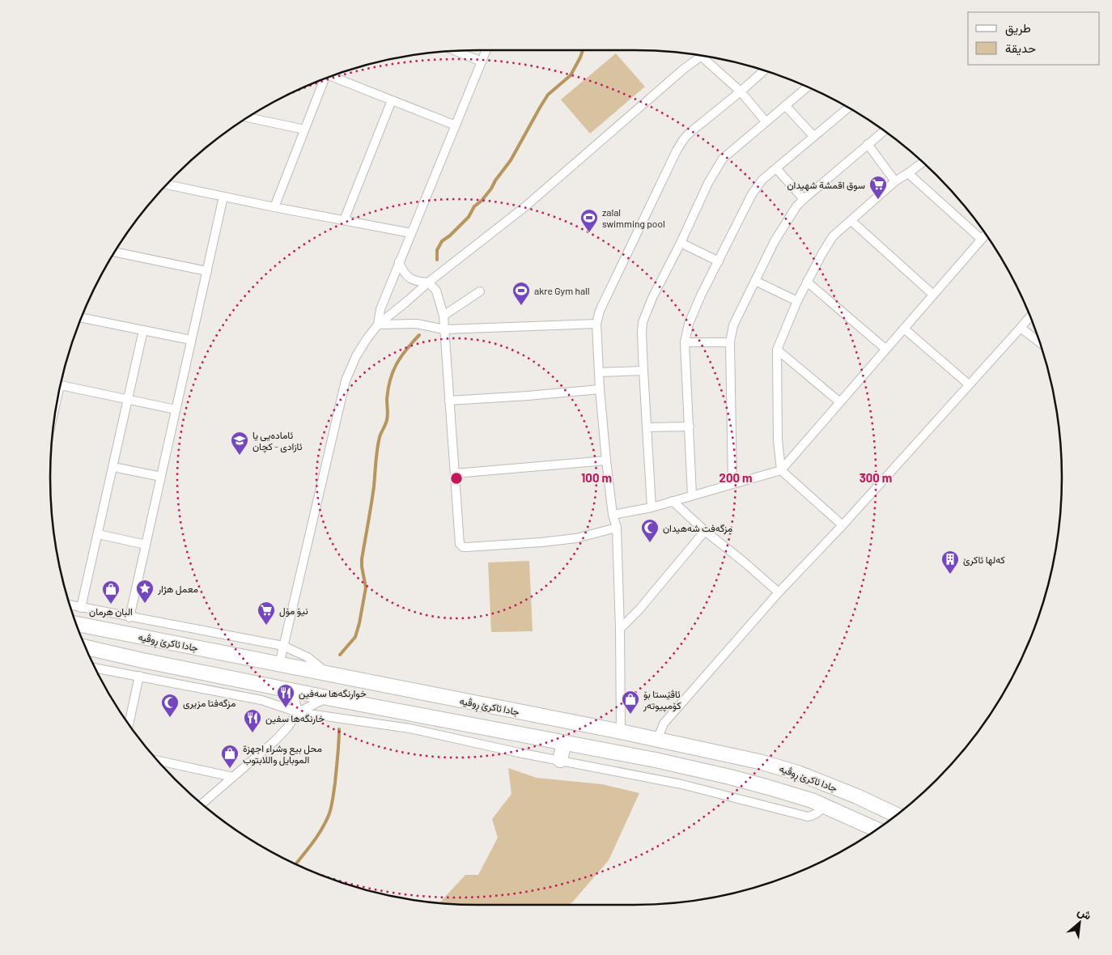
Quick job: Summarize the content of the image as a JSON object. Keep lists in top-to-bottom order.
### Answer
{
  "streets": {
    "highway": ["جادا ئاکرێ ڕوڤیە"]
  },
  "places": {
    "supermarket": ["سوق اقمشة شهيدان", "نیۆ مۆل"],
    "sports": ["zalal swimming pool", "akre Gym hall"],
    "school or university": ["ئامادەیی یا ئازادی - کچان"],
    "mosque": ["مزگەفت شه‌هيدان", "مزگەفتا مزیری"],
    "building": ["کەلها ئاکرێ"],
    "place": ["معمل هژار"],
    "shop": ["البان هرمان", "ئاڤێستا بۆ کۆمپیوتەر", "محل بيع وشراء اجهزة الموبايل واللابتوب"],
    "restaurant": ["خوارنگەھا سەفین", "خارنگەها سفين"]
  },
  "legend": ["طريق", "حديقة"],
  "north": "top right",
  "rings": ["100 m", "200 m", "300 m"]
}
